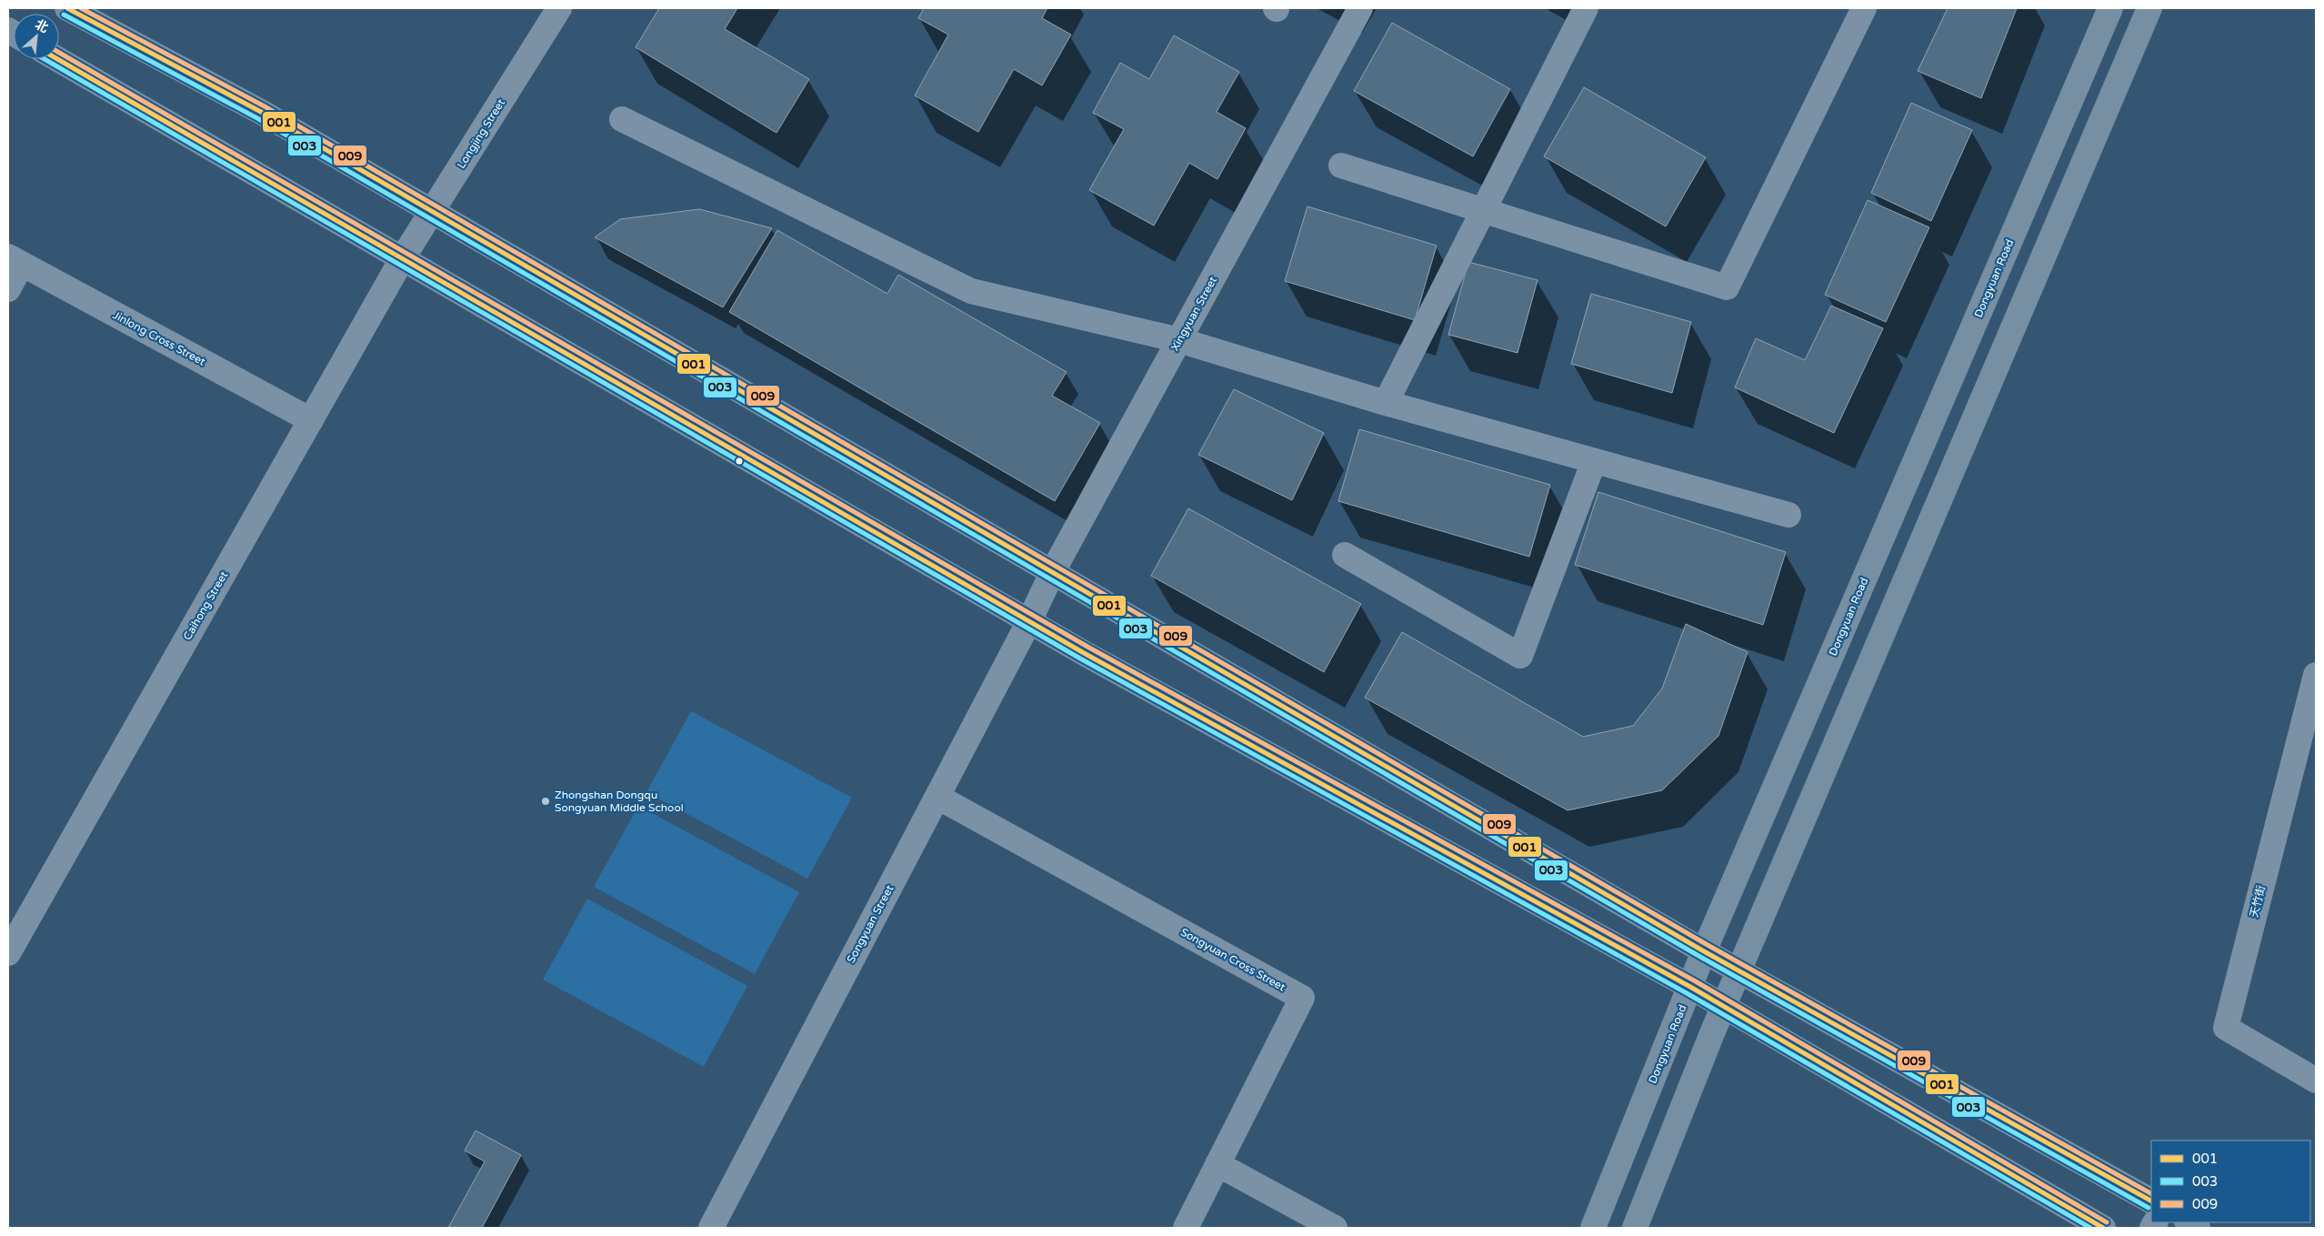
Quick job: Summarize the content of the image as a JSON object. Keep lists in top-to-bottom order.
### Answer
{
  "streets": {
    "street": [
      "Longjing Street",
      "Dongyuan Road",
      "Xingyuan Street",
      "Jinlong Cross Street",
      "Caihong Street",
      "天竹街",
      "Songyuan Street",
      "Songyuan Cross Street"
    ]
  },
  "crossings": [
    ["Longjing Street", "Caihong Street"],
    ["Xingyuan Street", "Songyuan Street"],
    ["Jinlong Cross Street", "Caihong Street"],
    ["Songyuan Street", "Songyuan Cross Street"]
  ],
  "places": ["Zhongshan Dongqu Songyuan Middle School"],
  "lines": ["transit line 001", "transit line 009", "transit line 003"],
  "legend": ["001", "003", "009"],
  "north": "top right"
}
